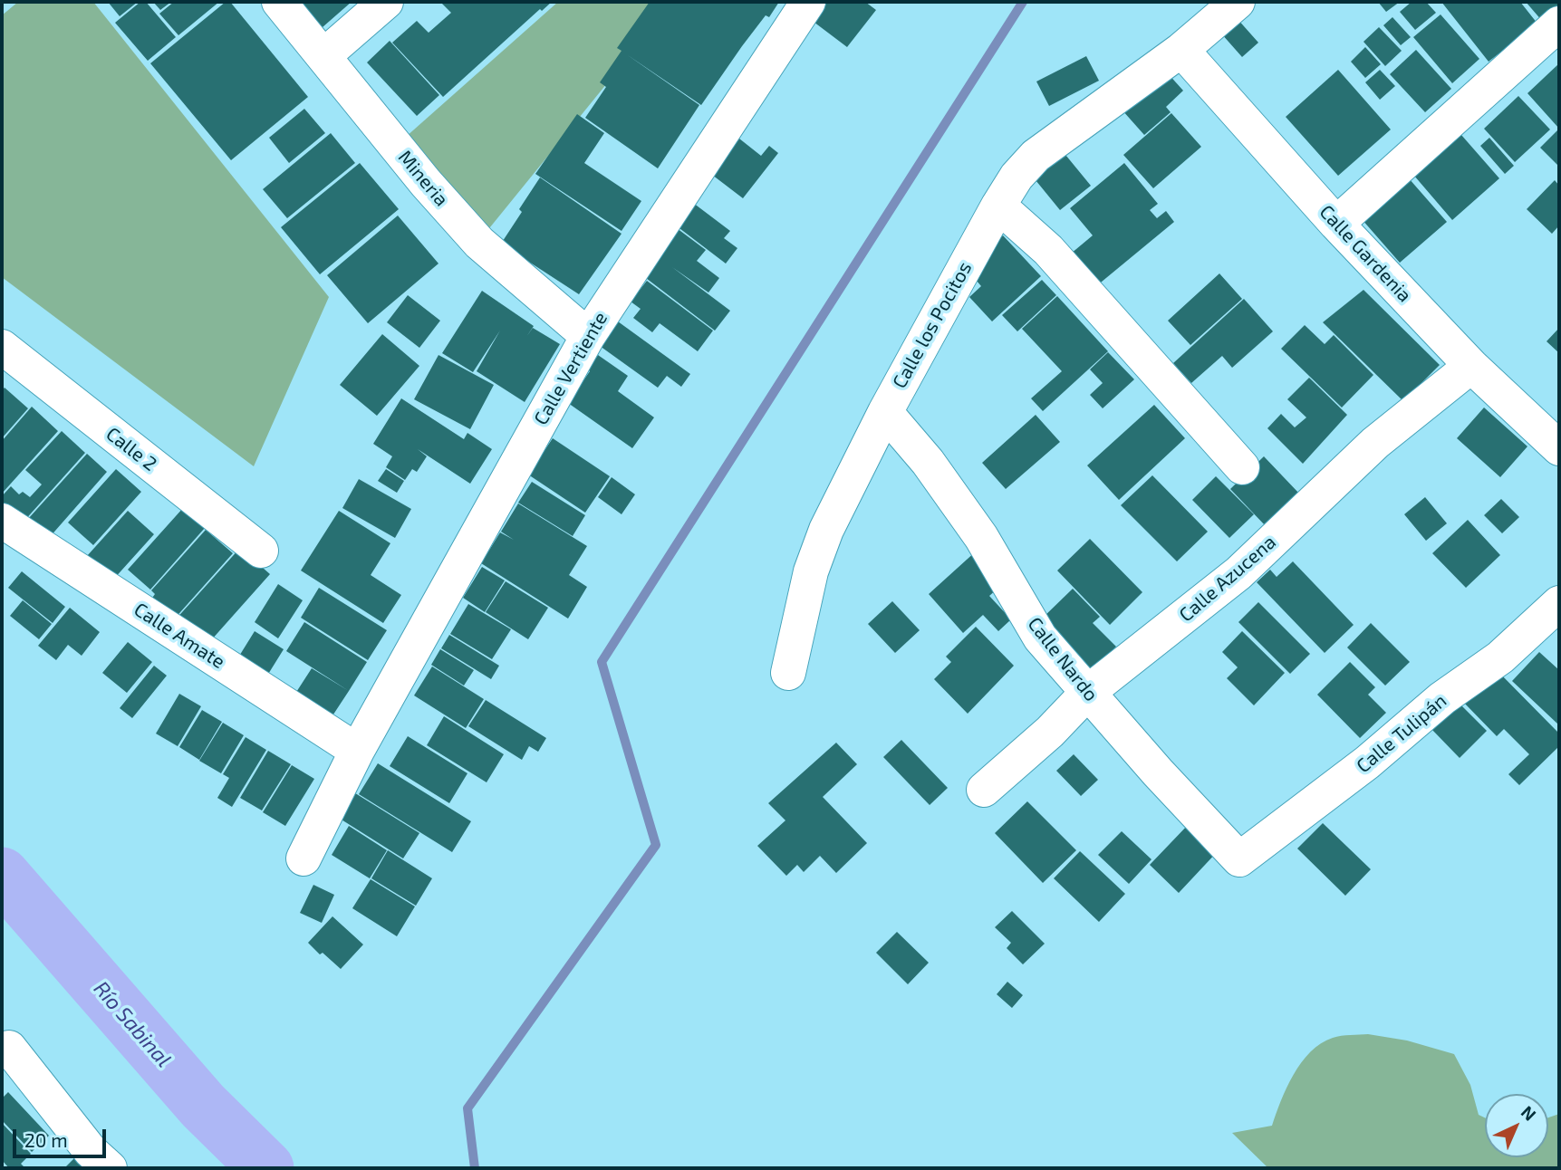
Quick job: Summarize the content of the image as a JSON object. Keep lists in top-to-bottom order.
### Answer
{
  "streets": {
    "street": [
      "Mineria",
      "Calle Gardenia",
      "Calle los Pocitos",
      "Calle Vertiente",
      "Calle 2",
      "Calle Azucena",
      "Calle Amate",
      "Calle Nardo",
      "Calle Tulipán"
    ]
  },
  "crossings": [
    ["Mineria", "Calle Vertiente"],
    ["Calle Gardenia", "Calle los Pocitos"],
    ["Calle Gardenia", "Calle Azucena"],
    ["Calle los Pocitos", "Calle Nardo"],
    ["Calle Vertiente", "Calle Amate"],
    ["Calle Azucena", "Calle Nardo"],
    ["Calle Nardo", "Calle Tulipán"]
  ],
  "water": ["Río Sabinal"],
  "scale_bar": "20 m",
  "north": "top right"
}
